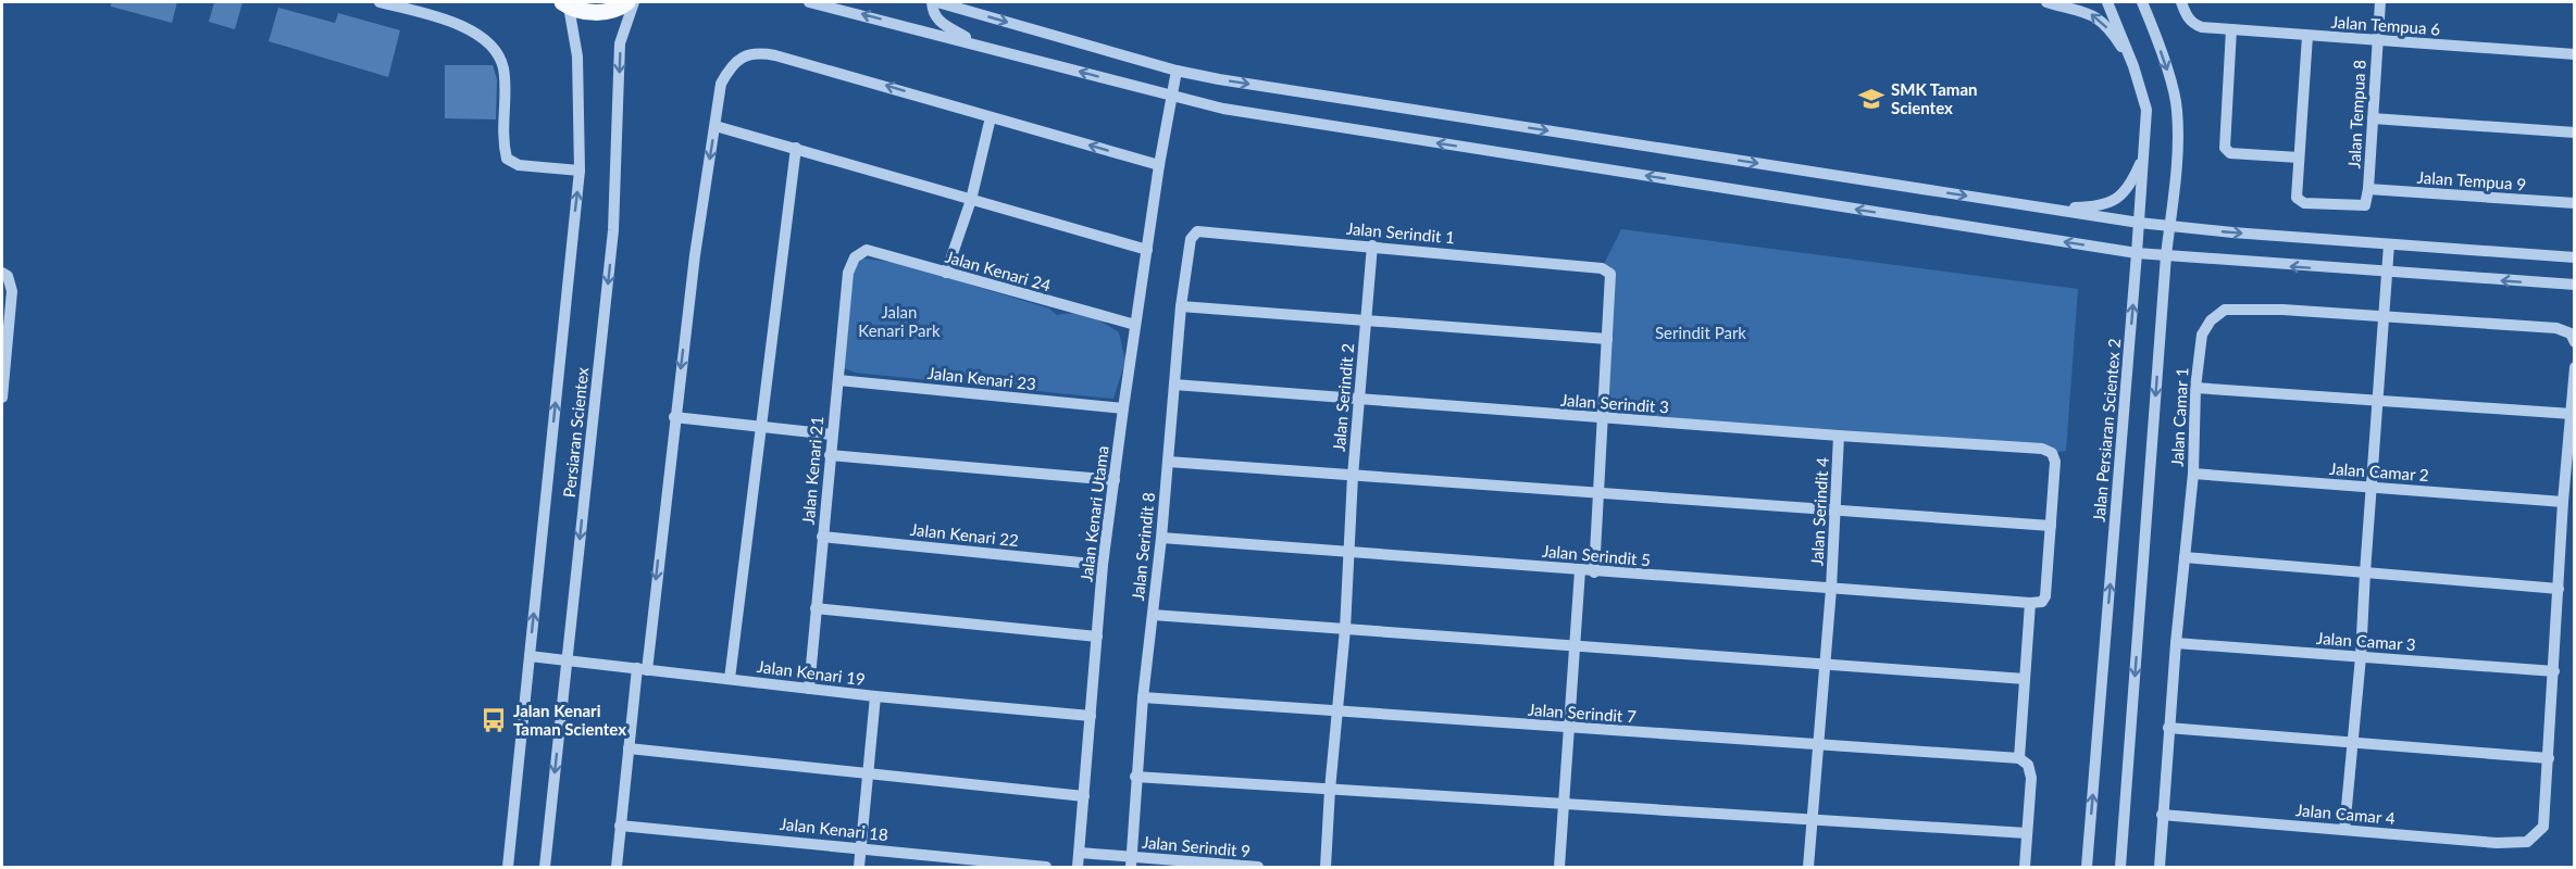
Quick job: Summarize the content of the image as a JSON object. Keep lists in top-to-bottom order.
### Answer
{
  "streets": {
    "street": [
      "Jalan Tempua 6",
      "Jalan Tempua 8",
      "Jalan Tempua 9",
      "Jalan Serindit 1",
      "Jalan Kenari 24",
      "Jalan Kenari 23",
      "Jalan Serindit 2",
      "Jalan Serindit 3",
      "Jalan Camar 1",
      "Jalan Persiaran Scientex 2",
      "Persiaran Scientex",
      "Jalan Kenari 21",
      "Jalan Camar 2",
      "Jalan Serindit 4",
      "Jalan Kenari Utama",
      "Jalan Kenari 22",
      "Jalan Serindit 8",
      "Jalan Serindit 5",
      "Jalan Camar 3",
      "Jalan Kenari 19",
      "Jalan Serindit 7",
      "Jalan Camar 4",
      "Jalan Kenari 18",
      "Jalan Serindit 9"
    ]
  },
  "crossings": [
    ["Jalan Tempua 6", "Jalan Tempua 8"],
    ["Jalan Tempua 8", "Jalan Tempua 9"],
    ["Jalan Serindit 1", "Jalan Serindit 2"],
    ["Jalan Serindit 1", "Jalan Serindit 8"],
    ["Jalan Kenari 24", "Jalan Kenari 21"],
    ["Jalan Kenari 24", "Jalan Kenari Utama"],
    ["Jalan Kenari 23", "Jalan Kenari 21"],
    ["Jalan Kenari 23", "Jalan Kenari Utama"],
    ["Jalan Serindit 2", "Jalan Serindit 3"],
    ["Jalan Serindit 2", "Jalan Serindit 5"],
    ["Jalan Serindit 2", "Jalan Serindit 7"],
    ["Jalan Serindit 3", "Jalan Serindit 4"],
    ["Jalan Serindit 3", "Jalan Serindit 8"],
    ["Jalan Camar 1", "Jalan Camar 2"],
    ["Jalan Camar 1", "Jalan Camar 3"],
    ["Jalan Camar 1", "Jalan Camar 4"],
    ["Persiaran Scientex", "Jalan Kenari 19"],
    ["Jalan Kenari 21", "Jalan Kenari 22"],
    ["Jalan Kenari 21", "Jalan Kenari 19"],
    ["Jalan Serindit 4", "Jalan Serindit 5"],
    ["Jalan Serindit 4", "Jalan Serindit 7"],
    ["Jalan Kenari Utama", "Jalan Kenari 22"],
    ["Jalan Kenari Utama", "Jalan Kenari 19"],
    ["Jalan Kenari Utama", "Jalan Serindit 9"],
    ["Jalan Serindit 8", "Jalan Serindit 5"],
    ["Jalan Serindit 8", "Jalan Serindit 7"],
    ["Jalan Serindit 8", "Jalan Serindit 9"]
  ],
  "parks": ["Jalan Kenari Park", "Serindit Park"],
  "places": {
    "school or university": ["SMK Taman Scientex"],
    "bus stop": ["Jalan Kenari Taman Scientex"]
  }
}
